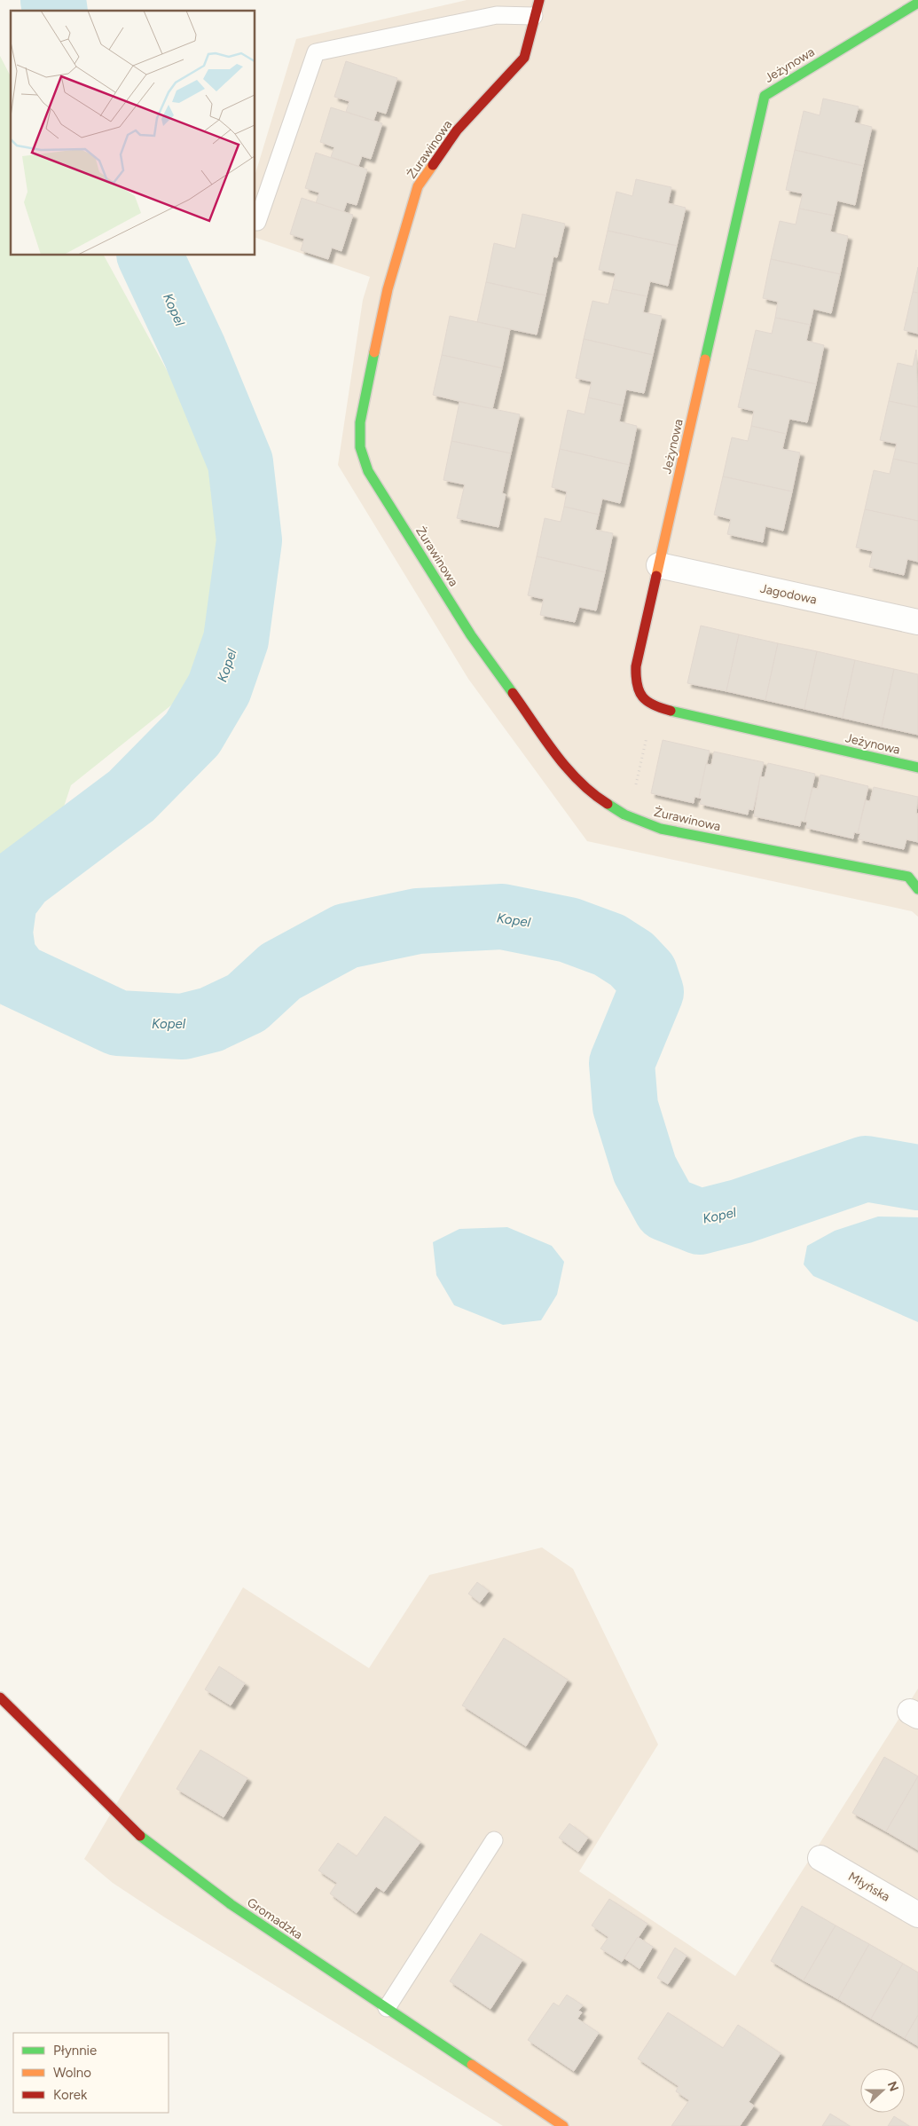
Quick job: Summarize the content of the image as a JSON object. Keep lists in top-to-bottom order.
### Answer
{
  "streets": {
    "street": [
      "Jeżynowa",
      "Żurawinowa",
      "Jagodowa",
      "Młyńska",
      "Gromadzka"
    ]
  },
  "crossings": [
    ["Jeżynowa", "Jagodowa"]
  ],
  "water": ["Kopel"],
  "legend": ["Płynnie", "Wolno", "Korek"],
  "north": "right"
}
